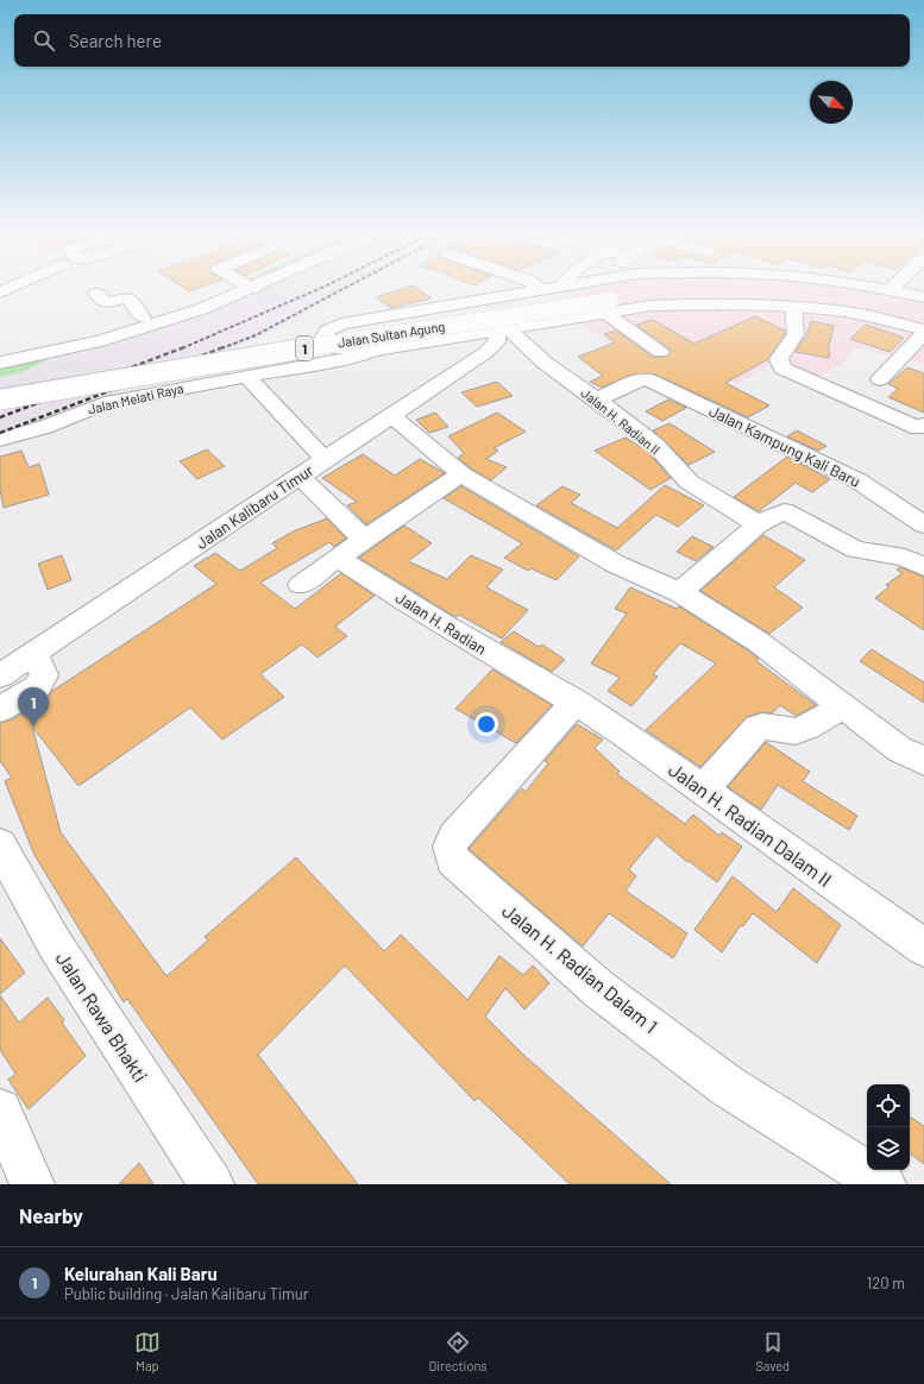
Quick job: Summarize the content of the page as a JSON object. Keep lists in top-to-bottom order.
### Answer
{
  "streets": {
    "main road": [
      "Jalan Sultan Agung",
      "1",
      "Jalan Melati Raya",
      "Jalan H. Radian II",
      "Jalan Kampung Kali Baru",
      "Jalan Kalibaru Timur",
      "Jalan H. Radian",
      "Jalan H. Radian Dalam II",
      "Jalan H. Radian Dalam 1",
      "Jalan Rawa Bhakti"
    ]
  },
  "crossings": [
    ["Jalan H. Radian II", "Jalan Kampung Kali Baru"],
    ["Jalan H. Radian II", "Jalan Kalibaru Timur"],
    ["Jalan H. Radian", "Jalan H. Radian Dalam II"],
    ["Jalan H. Radian", "Jalan H. Radian Dalam 1"],
    ["Jalan H. Radian Dalam II", "Jalan H. Radian Dalam 1"]
  ],
  "north": "bottom right",
  "page": {
    "search": "Search here",
    "pins": "1",
    "heading": "Nearby",
    "list": [
      {
        "mark": "1",
        "name": "Kelurahan Kali Baru",
        "note": "Public building · Jalan Kalibaru Timur",
        "value": "120 m"
      }
    ],
    "nav": ["Map", "Directions", "Saved"]
  }
}
